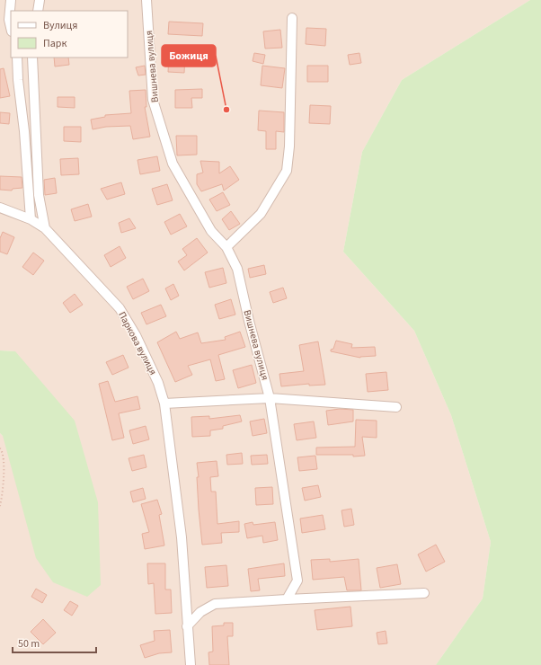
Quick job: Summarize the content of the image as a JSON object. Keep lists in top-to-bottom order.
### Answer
{
  "streets": {
    "street": ["Вишнева вулиця", "Паркова вулиця"]
  },
  "places": ["Божиця"],
  "legend": ["Вулиця", "Парк"],
  "scale_bar": "50 m"
}
